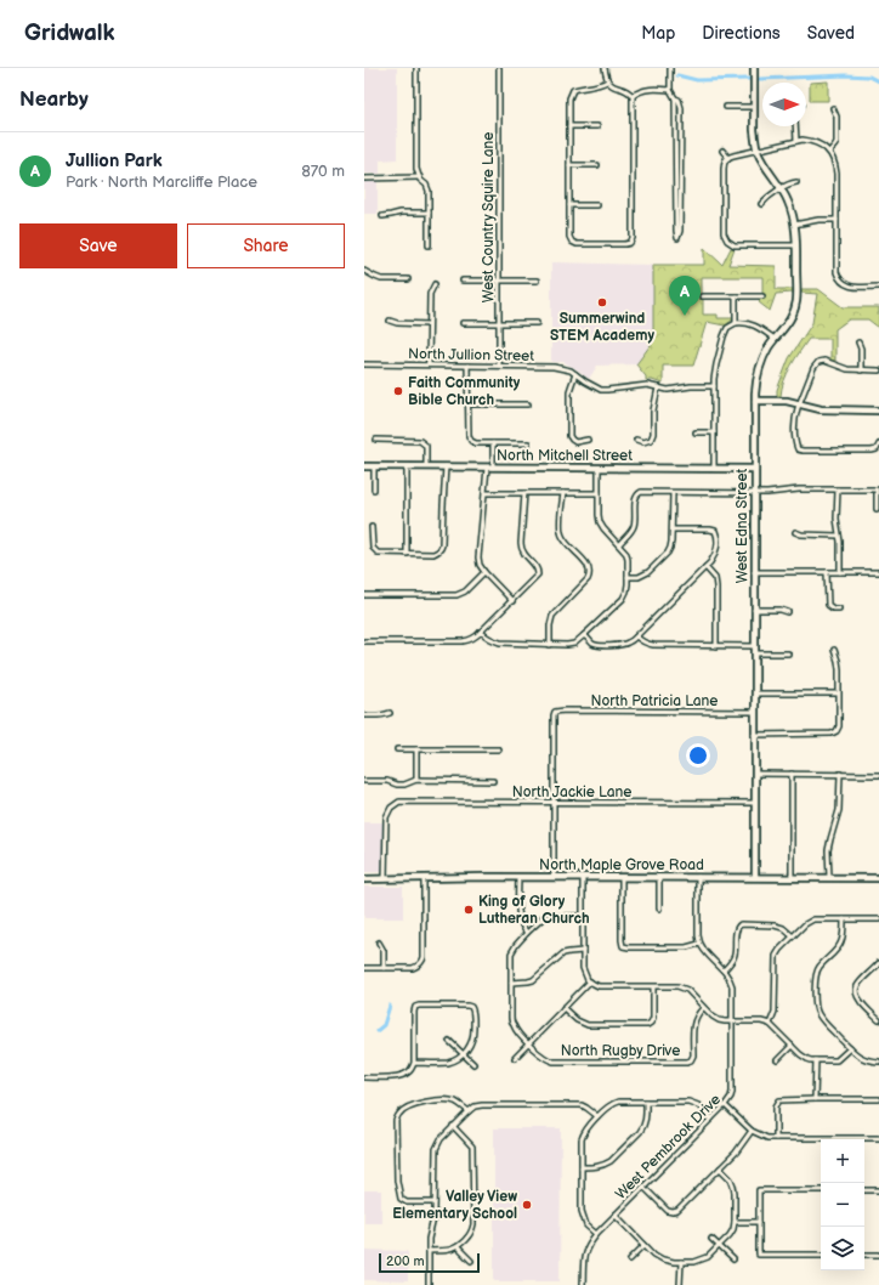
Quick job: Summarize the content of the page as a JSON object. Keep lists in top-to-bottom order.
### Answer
{
  "streets": {
    "street": [
      "West Country Squire Lane",
      "North Jullion Street",
      "North Mitchell Street",
      "West Edna Street",
      "North Patricia Lane",
      "North Jackie Lane",
      "North Maple Grove Road",
      "North Rugby Drive",
      "West Pembrook Drive"
    ]
  },
  "crossings": [
    ["West Country Squire Lane", "North Jullion Street"],
    ["North Mitchell Street", "West Edna Street"],
    ["West Edna Street", "North Patricia Lane"],
    ["West Edna Street", "North Jackie Lane"],
    ["West Edna Street", "North Maple Grove Road"],
    ["North Patricia Lane", "North Jackie Lane"],
    ["North Jackie Lane", "North Maple Grove Road"]
  ],
  "places": [
    "Summerwind STEM Academy",
    "Faith Community Bible Church",
    "King of Glory Lutheran Church",
    "Valley View Elementary School"
  ],
  "scale_bar": "200 m",
  "north": "right",
  "page": {
    "header": "Gridwalk",
    "nav": ["Map", "Directions", "Saved"],
    "heading": "Nearby",
    "list": [
      {
        "mark": "A",
        "name": "Jullion Park",
        "note": "Park · North Marcliffe Place",
        "value": "870 m"
      }
    ],
    "buttons": ["Save", "Share"],
    "pins": "A",
    "map_buttons": ["+", "−"],
    "scale": "200 m"
  }
}
